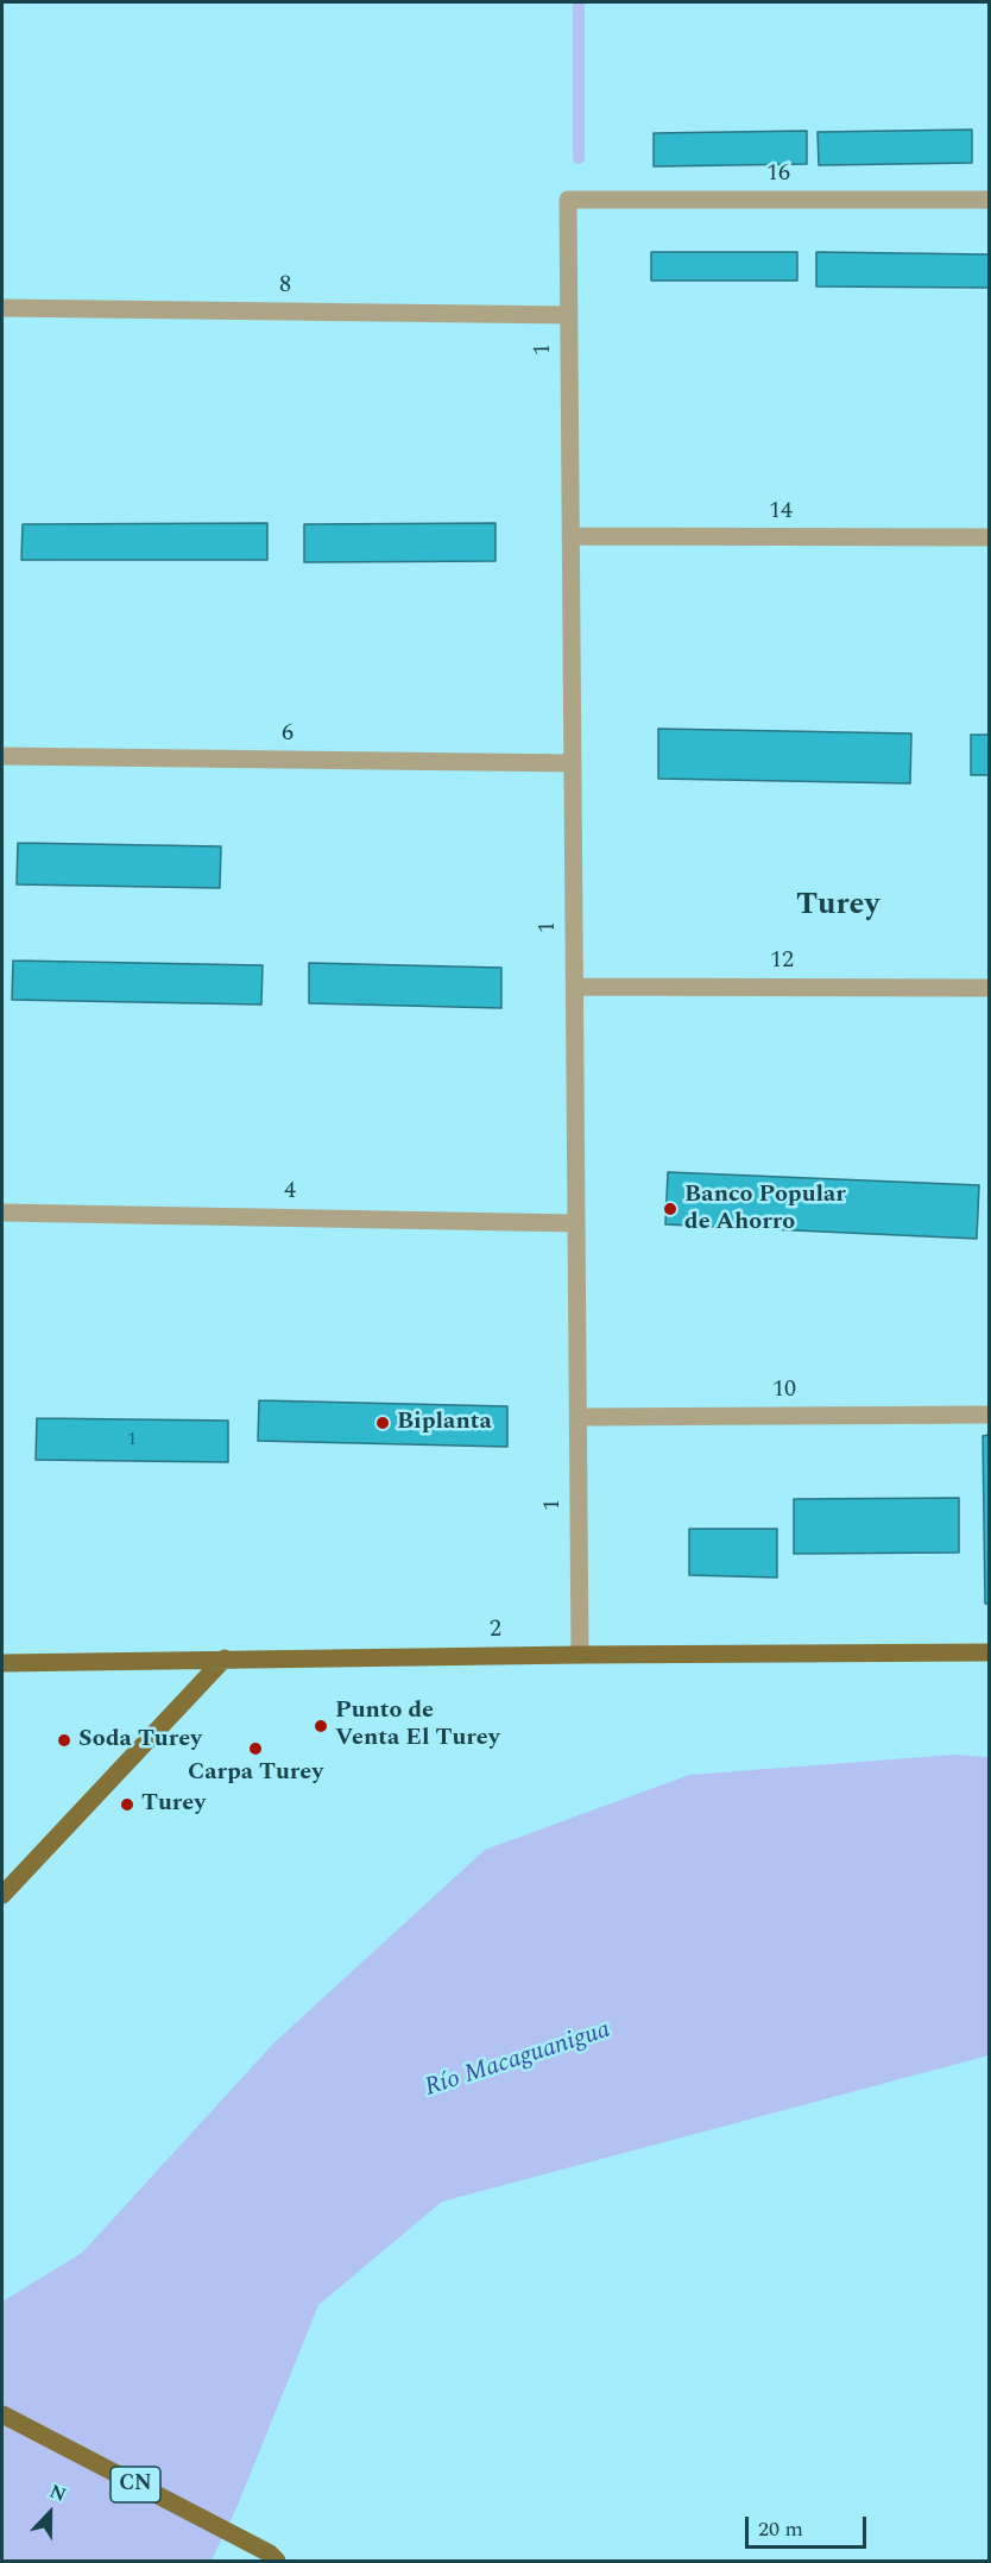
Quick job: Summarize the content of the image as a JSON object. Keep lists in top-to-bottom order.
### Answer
{
  "streets": {
    "main road": ["2", "CN"],
    "street": [
      "16",
      "8",
      "1",
      "14",
      "6",
      "12",
      "4",
      "10"
    ]
  },
  "crossings": [
    ["16", "1"],
    ["8", "1"],
    ["1", "14"],
    ["1", "6"],
    ["1", "12"],
    ["1", "4"],
    ["1", "10"],
    ["1", "2"]
  ],
  "districts": ["Turey"],
  "water": ["Río Macaguanigua"],
  "places": [
    "Banco Popular de Ahorro",
    "Biplanta",
    "Punto de Venta El Turey",
    "Soda Turey",
    "Carpa Turey",
    "Turey"
  ],
  "house_numbers": ["1"],
  "scale_bar": "20 m",
  "north": "top"
}
